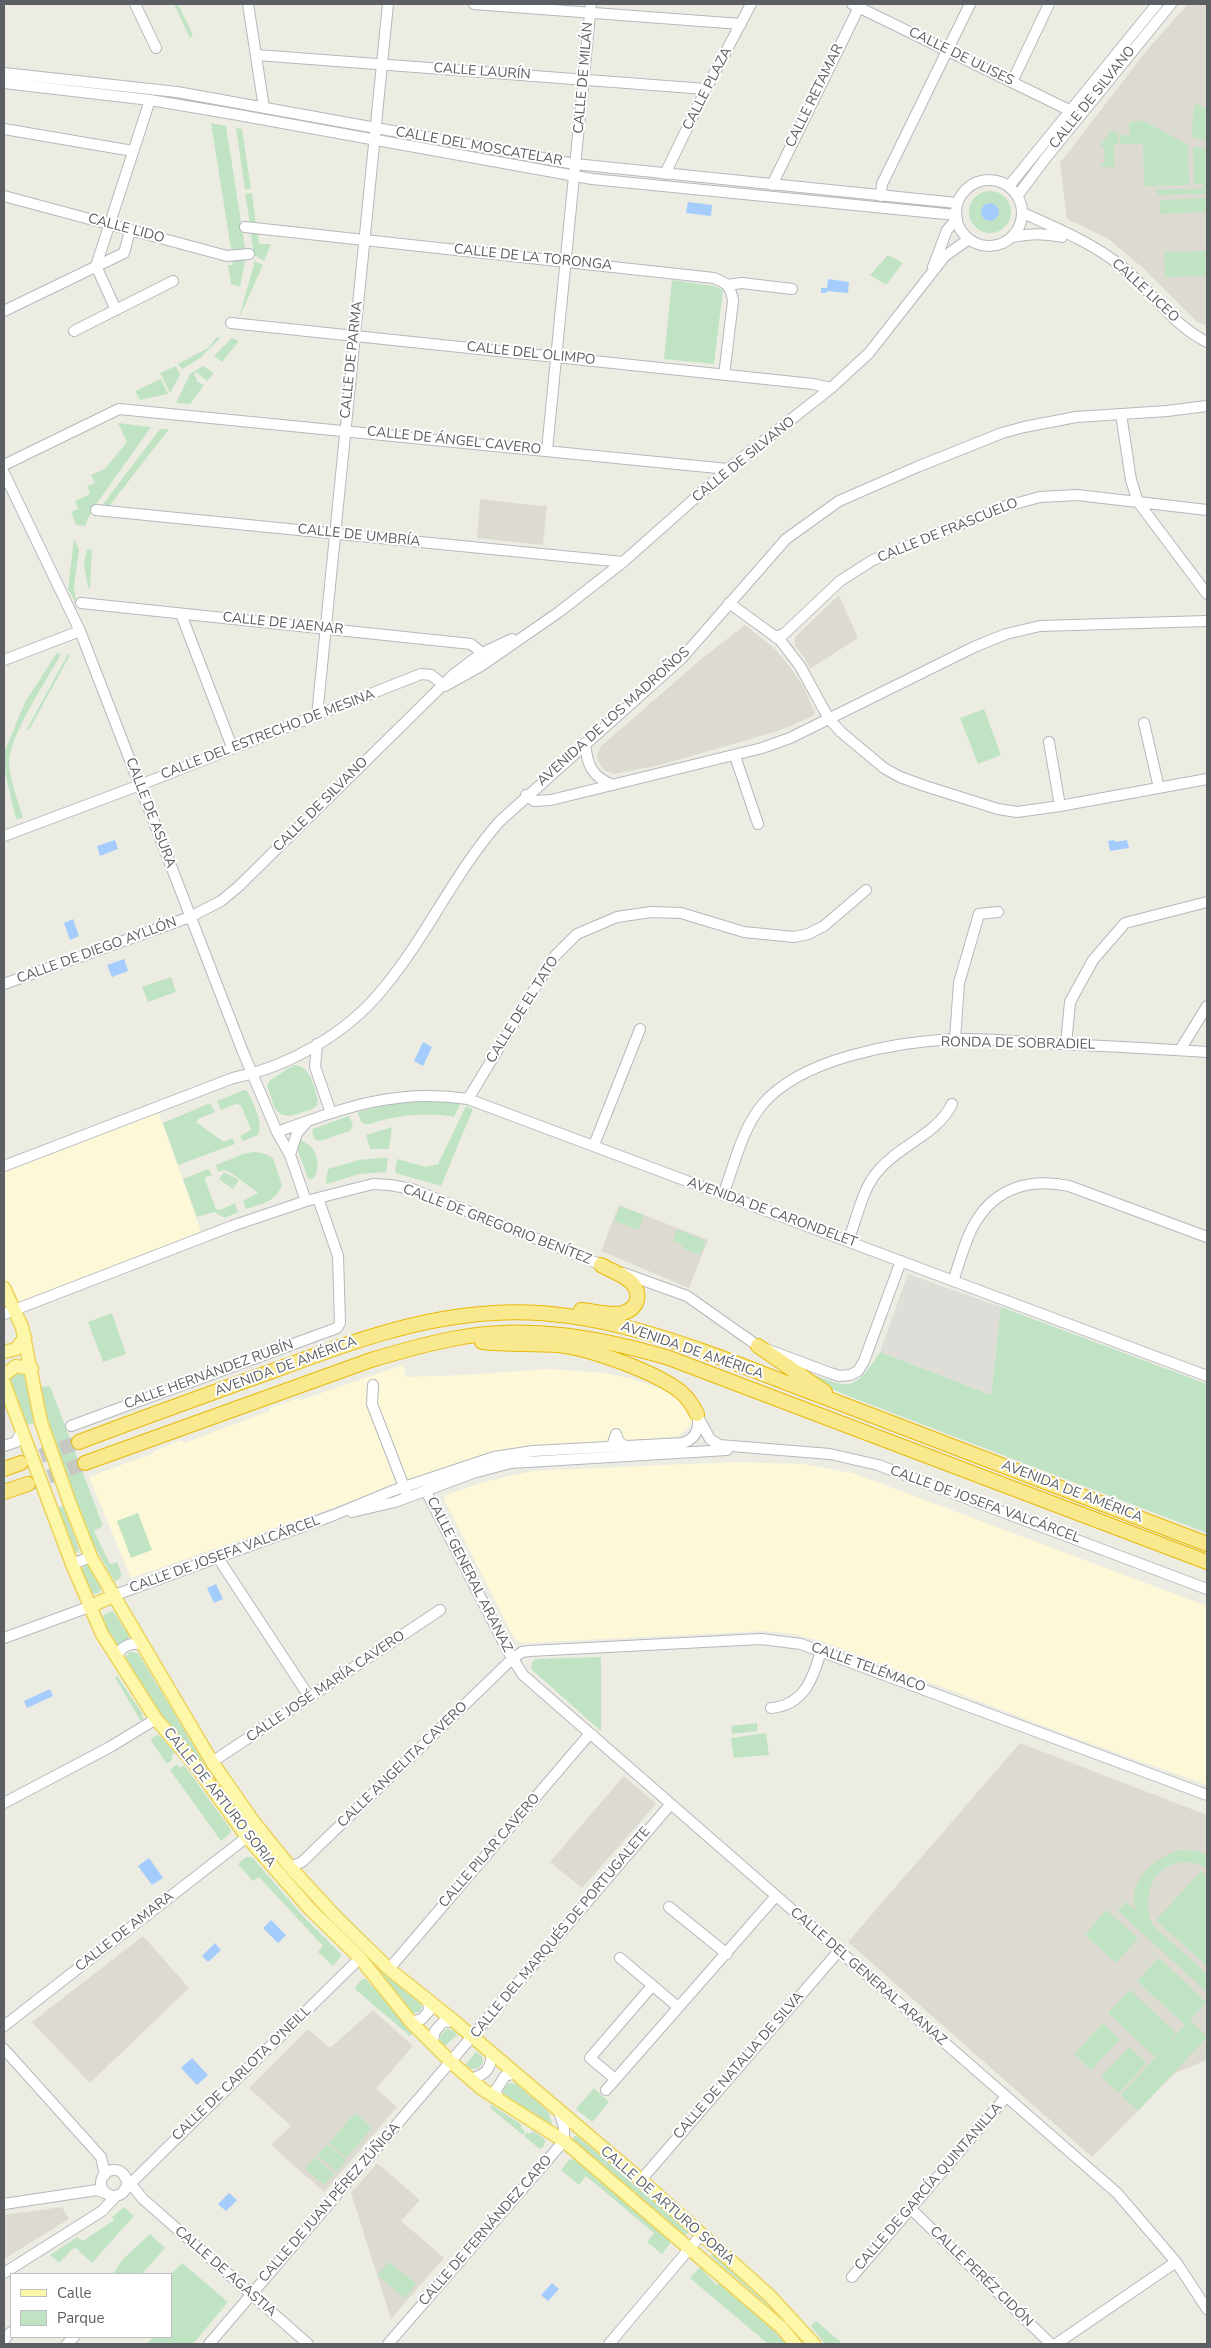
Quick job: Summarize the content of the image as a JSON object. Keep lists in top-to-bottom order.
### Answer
{
  "streets": {
    "highway": ["AVENIDA DE AMÉRICA"],
    "main road": ["CALLE DE ARTURO SORIA"],
    "street": [
      "CALLE DE ULISES",
      "CALLE LAURÍN",
      "CALLE DE MILÁN",
      "CALLE PLAZA",
      "CALLE RETAMAR",
      "CALLE DE SILVANO",
      "CALLE DEL MOSCATELAR",
      "CALLE LIDO",
      "CALLE DE LA TORONGA",
      "CALLE LICEO",
      "CALLE DEL OLIMPO",
      "CALLE DE PARMA",
      "CALLE DE ÁNGEL CAVERO",
      "CALLE DE FRASCUELO",
      "CALLE DE UMBRÍA",
      "CALLE DE JAENAR",
      "AVENIDA DE LOS MADROÑOS",
      "CALLE DEL ESTRECHO DE MESINA",
      "CALLE DE ASURA",
      "CALLE DE DIEGO AYLLÓN",
      "CALLE DE EL TATO",
      "RONDA DE SOBRADIEL",
      "AVENIDA DE CARONDELET",
      "CALLE DE GREGORIO BENÍTEZ",
      "CALLE HERNÁNDEZ RUBÍN",
      "CALLE DE JOSEFA VALCÁRCEL",
      "CALLE GENERAL ARANAZ",
      "CALLE TELÉMACO",
      "CALLE JOSÉ MARÍA CAVERO",
      "CALLE ANGELITA CAVERO",
      "CALLE PILAR CAVERO",
      "CALLE DE AMARA",
      "CALLE DEL MARQUÉS DE PORTUGALETE",
      "CALLE DEL GENERAL ARANAZ",
      "CALLE DE NATALIA DE SILVA",
      "CALLE DE CARLOTA O’NEILL",
      "CALLE DE GARCÍA QUINTANILLA",
      "CALLE DE JUAN PÉREZ ZÚÑIGA",
      "CALLE DE FERNÁNDEZ CARO",
      "CALLE DE AGASTIA",
      "CALLE PERÉZ CIDÓN"
    ]
  },
  "crossings": [
    ["CALLE DE ULISES", "CALLE RETAMAR"],
    ["CALLE DE ULISES", "CALLE DE SILVANO"],
    ["CALLE LAURÍN", "CALLE DE MILÁN"],
    ["CALLE LAURÍN", "CALLE PLAZA"],
    ["CALLE LAURÍN", "CALLE DE PARMA"],
    ["CALLE DE MILÁN", "CALLE DEL MOSCATELAR"],
    ["CALLE DE MILÁN", "CALLE DE LA TORONGA"],
    ["CALLE DE MILÁN", "CALLE DEL OLIMPO"],
    ["CALLE DE MILÁN", "CALLE DE ÁNGEL CAVERO"],
    ["CALLE PLAZA", "CALLE DEL MOSCATELAR"],
    ["CALLE RETAMAR", "CALLE DEL MOSCATELAR"],
    ["CALLE DE SILVANO", "CALLE DEL MOSCATELAR"],
    ["CALLE DE SILVANO", "CALLE LICEO"],
    ["CALLE DE SILVANO", "CALLE DEL OLIMPO"],
    ["CALLE DE SILVANO", "CALLE DE ÁNGEL CAVERO"],
    ["CALLE DE SILVANO", "CALLE DE UMBRÍA"],
    ["CALLE DE SILVANO", "CALLE DE JAENAR"],
    ["CALLE DE SILVANO", "CALLE DEL ESTRECHO DE MESINA"],
    ["CALLE DE SILVANO", "CALLE DE ASURA"],
    ["CALLE DE SILVANO", "CALLE DE DIEGO AYLLÓN"],
    ["CALLE DEL MOSCATELAR", "CALLE LICEO"],
    ["CALLE DEL MOSCATELAR", "CALLE DE PARMA"],
    ["CALLE DE LA TORONGA", "CALLE DE PARMA"],
    ["CALLE DEL OLIMPO", "CALLE DE PARMA"],
    ["CALLE DE PARMA", "CALLE DE ÁNGEL CAVERO"],
    ["CALLE DE PARMA", "CALLE DE UMBRÍA"],
    ["CALLE DE PARMA", "CALLE DE JAENAR"],
    ["CALLE DE PARMA", "CALLE DEL ESTRECHO DE MESINA"],
    ["AVENIDA DE LOS MADROÑOS", "CALLE DE ASURA"],
    ["CALLE DEL ESTRECHO DE MESINA", "CALLE DE ASURA"],
    ["CALLE DE ASURA", "CALLE DE DIEGO AYLLÓN"],
    ["CALLE DE ASURA", "AVENIDA DE CARONDELET"],
    ["CALLE DE ASURA", "CALLE DE GREGORIO BENÍTEZ"],
    ["CALLE DE EL TATO", "AVENIDA DE CARONDELET"],
    ["RONDA DE SOBRADIEL", "AVENIDA DE CARONDELET"],
    ["AVENIDA DE CARONDELET", "CALLE DE GREGORIO BENÍTEZ"],
    ["CALLE DE GREGORIO BENÍTEZ", "CALLE HERNÁNDEZ RUBÍN"],
    ["CALLE DE GREGORIO BENÍTEZ", "CALLE DE ARTURO SORIA"],
    ["CALLE DE JOSEFA VALCÁRCEL", "CALLE GENERAL ARANAZ"],
    ["CALLE DE JOSEFA VALCÁRCEL", "CALLE DE ARTURO SORIA"],
    ["CALLE GENERAL ARANAZ", "CALLE TELÉMACO"],
    ["CALLE GENERAL ARANAZ", "CALLE ANGELITA CAVERO"],
    ["CALLE GENERAL ARANAZ", "CALLE DEL GENERAL ARANAZ"],
    ["CALLE TELÉMACO", "CALLE ANGELITA CAVERO"],
    ["CALLE TELÉMACO", "CALLE DEL GENERAL ARANAZ"],
    ["CALLE JOSÉ MARÍA CAVERO", "CALLE DE ARTURO SORIA"],
    ["CALLE ANGELITA CAVERO", "CALLE DE ARTURO SORIA"],
    ["CALLE ANGELITA CAVERO", "CALLE DEL GENERAL ARANAZ"],
    ["CALLE DE ARTURO SORIA", "CALLE PILAR CAVERO"],
    ["CALLE DE ARTURO SORIA", "CALLE DE AMARA"],
    ["CALLE DE ARTURO SORIA", "CALLE DEL MARQUÉS DE PORTUGALETE"],
    ["CALLE DE ARTURO SORIA", "CALLE DE NATALIA DE SILVA"],
    ["CALLE DE ARTURO SORIA", "CALLE DE CARLOTA O’NEILL"],
    ["CALLE DE ARTURO SORIA", "CALLE DE JUAN PÉREZ ZÚÑIGA"],
    ["CALLE DE ARTURO SORIA", "CALLE DE FERNÁNDEZ CARO"],
    ["CALLE PILAR CAVERO", "CALLE DEL GENERAL ARANAZ"],
    ["CALLE DEL MARQUÉS DE PORTUGALETE", "CALLE DEL GENERAL ARANAZ"],
    ["CALLE DEL MARQUÉS DE PORTUGALETE", "CALLE DE JUAN PÉREZ ZÚÑIGA"],
    ["CALLE DEL GENERAL ARANAZ", "CALLE DE NATALIA DE SILVA"],
    ["CALLE DEL GENERAL ARANAZ", "CALLE DE GARCÍA QUINTANILLA"],
    ["CALLE DE CARLOTA O’NEILL", "CALLE DE AGASTIA"],
    ["CALLE DE GARCÍA QUINTANILLA", "CALLE PERÉZ CIDÓN"],
    ["CALLE DE JUAN PÉREZ ZÚÑIGA", "CALLE DE AGASTIA"]
  ],
  "legend": ["Calle", "Parque"]
}
